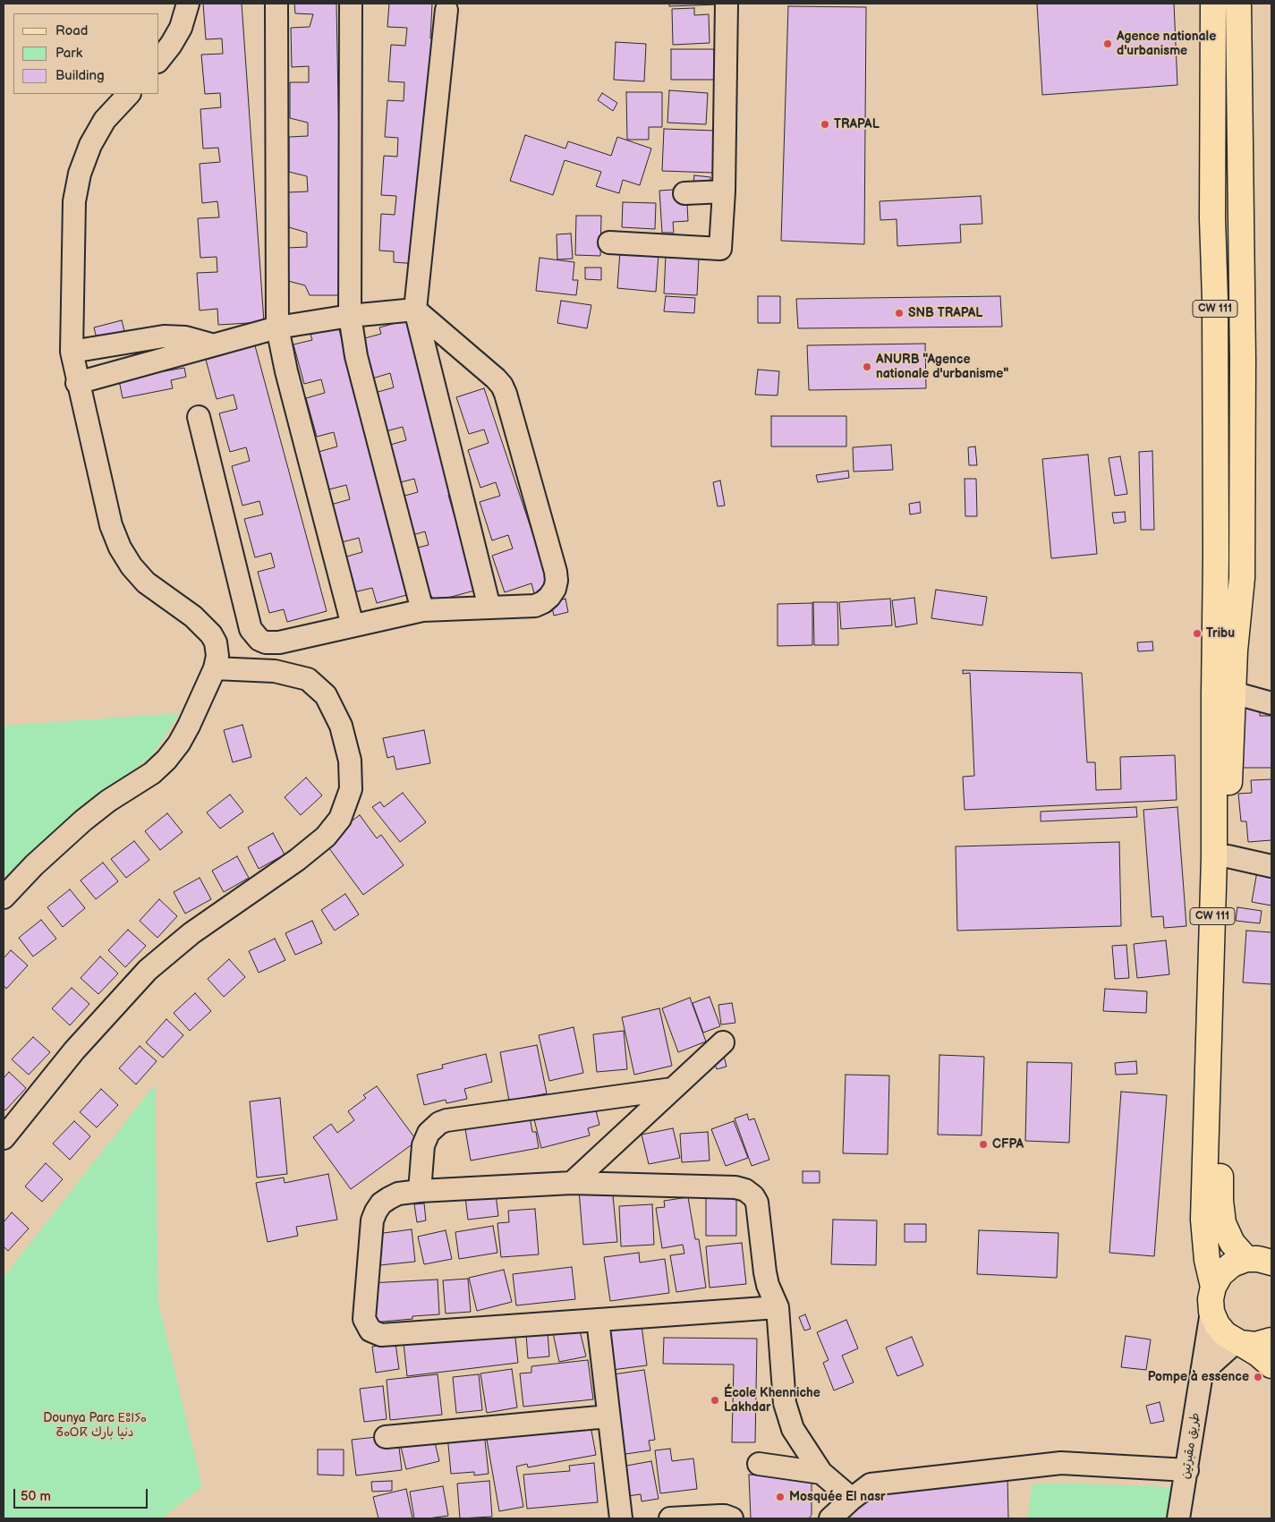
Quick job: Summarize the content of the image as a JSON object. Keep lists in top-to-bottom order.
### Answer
{
  "streets": {
    "main road": ["CW 111"],
    "street": ["طريق مقبرتين"]
  },
  "parks": ["Dounya Parc ⴹⵓⵏⵢⴰ ⵒⴰⵔⴽ دنيا بارك"],
  "places": [
    "Agence nationale d'urbanisme",
    "TRAPAL",
    "SNB TRAPAL",
    "ANURB \"Agence nationale d'urbanisme\"",
    "Tribu",
    "CFPA",
    "Pompe à essence",
    "École Khenniche Lakhdar",
    "Mosquée El nasr"
  ],
  "legend": ["Road", "Park", "Building"],
  "scale_bar": "50 m"
}
